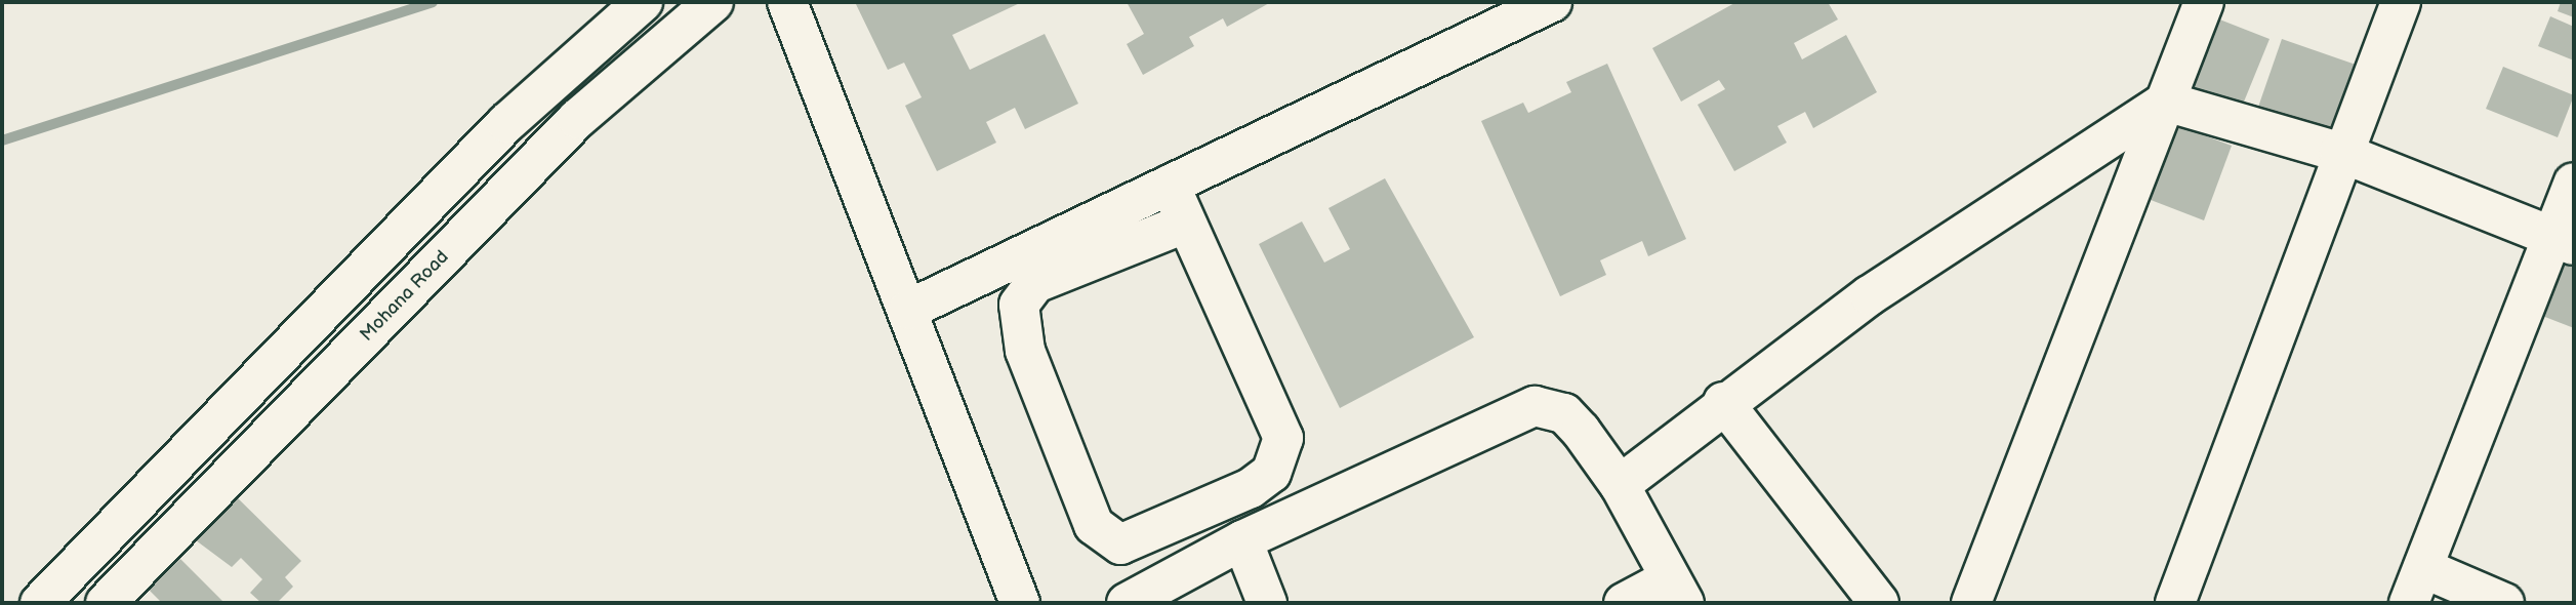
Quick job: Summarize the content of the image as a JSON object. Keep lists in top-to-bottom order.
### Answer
{
  "streets": {
    "street": ["Mohana Road"]
  }
}
